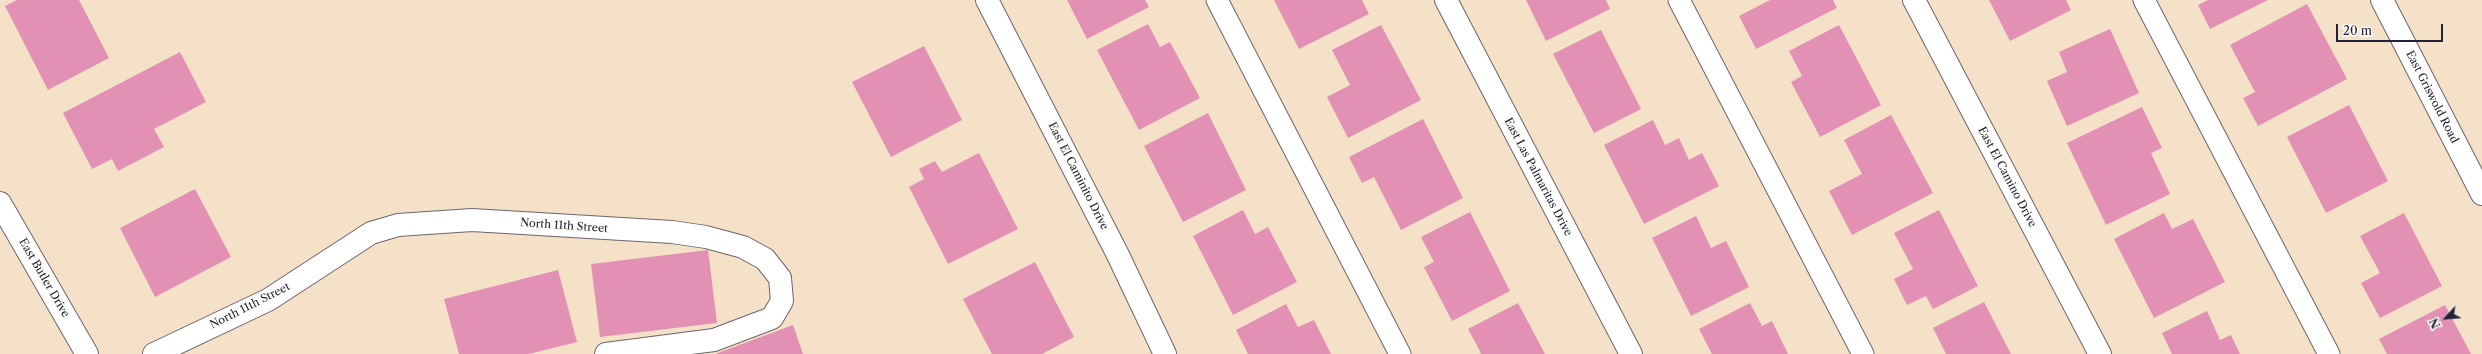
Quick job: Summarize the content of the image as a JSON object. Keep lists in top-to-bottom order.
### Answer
{
  "streets": {
    "street": [
      "East Griswold Road",
      "East El Caminito Drive",
      "East Las Palmaritas Drive",
      "East El Camino Drive",
      "North 11th Street",
      "East Butler Drive"
    ]
  },
  "scale_bar": "20 m",
  "north": "bottom left"
}
